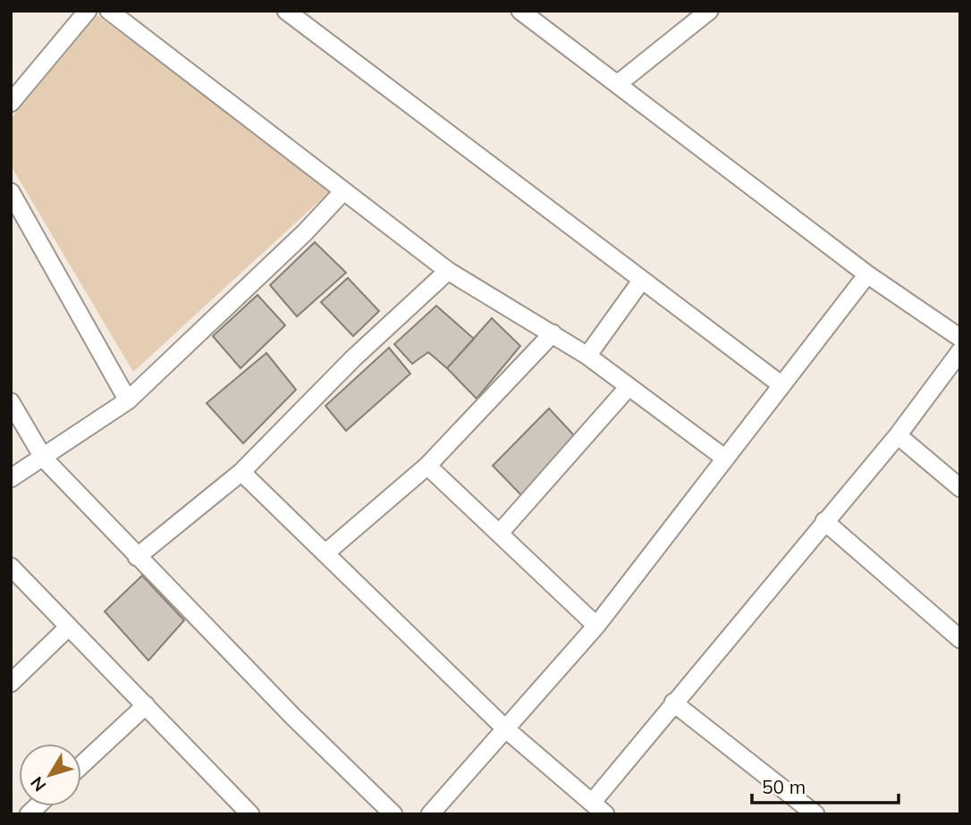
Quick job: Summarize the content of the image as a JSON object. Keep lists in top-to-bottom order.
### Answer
{
  "scale_bar": "50 m",
  "north": "bottom left"
}
